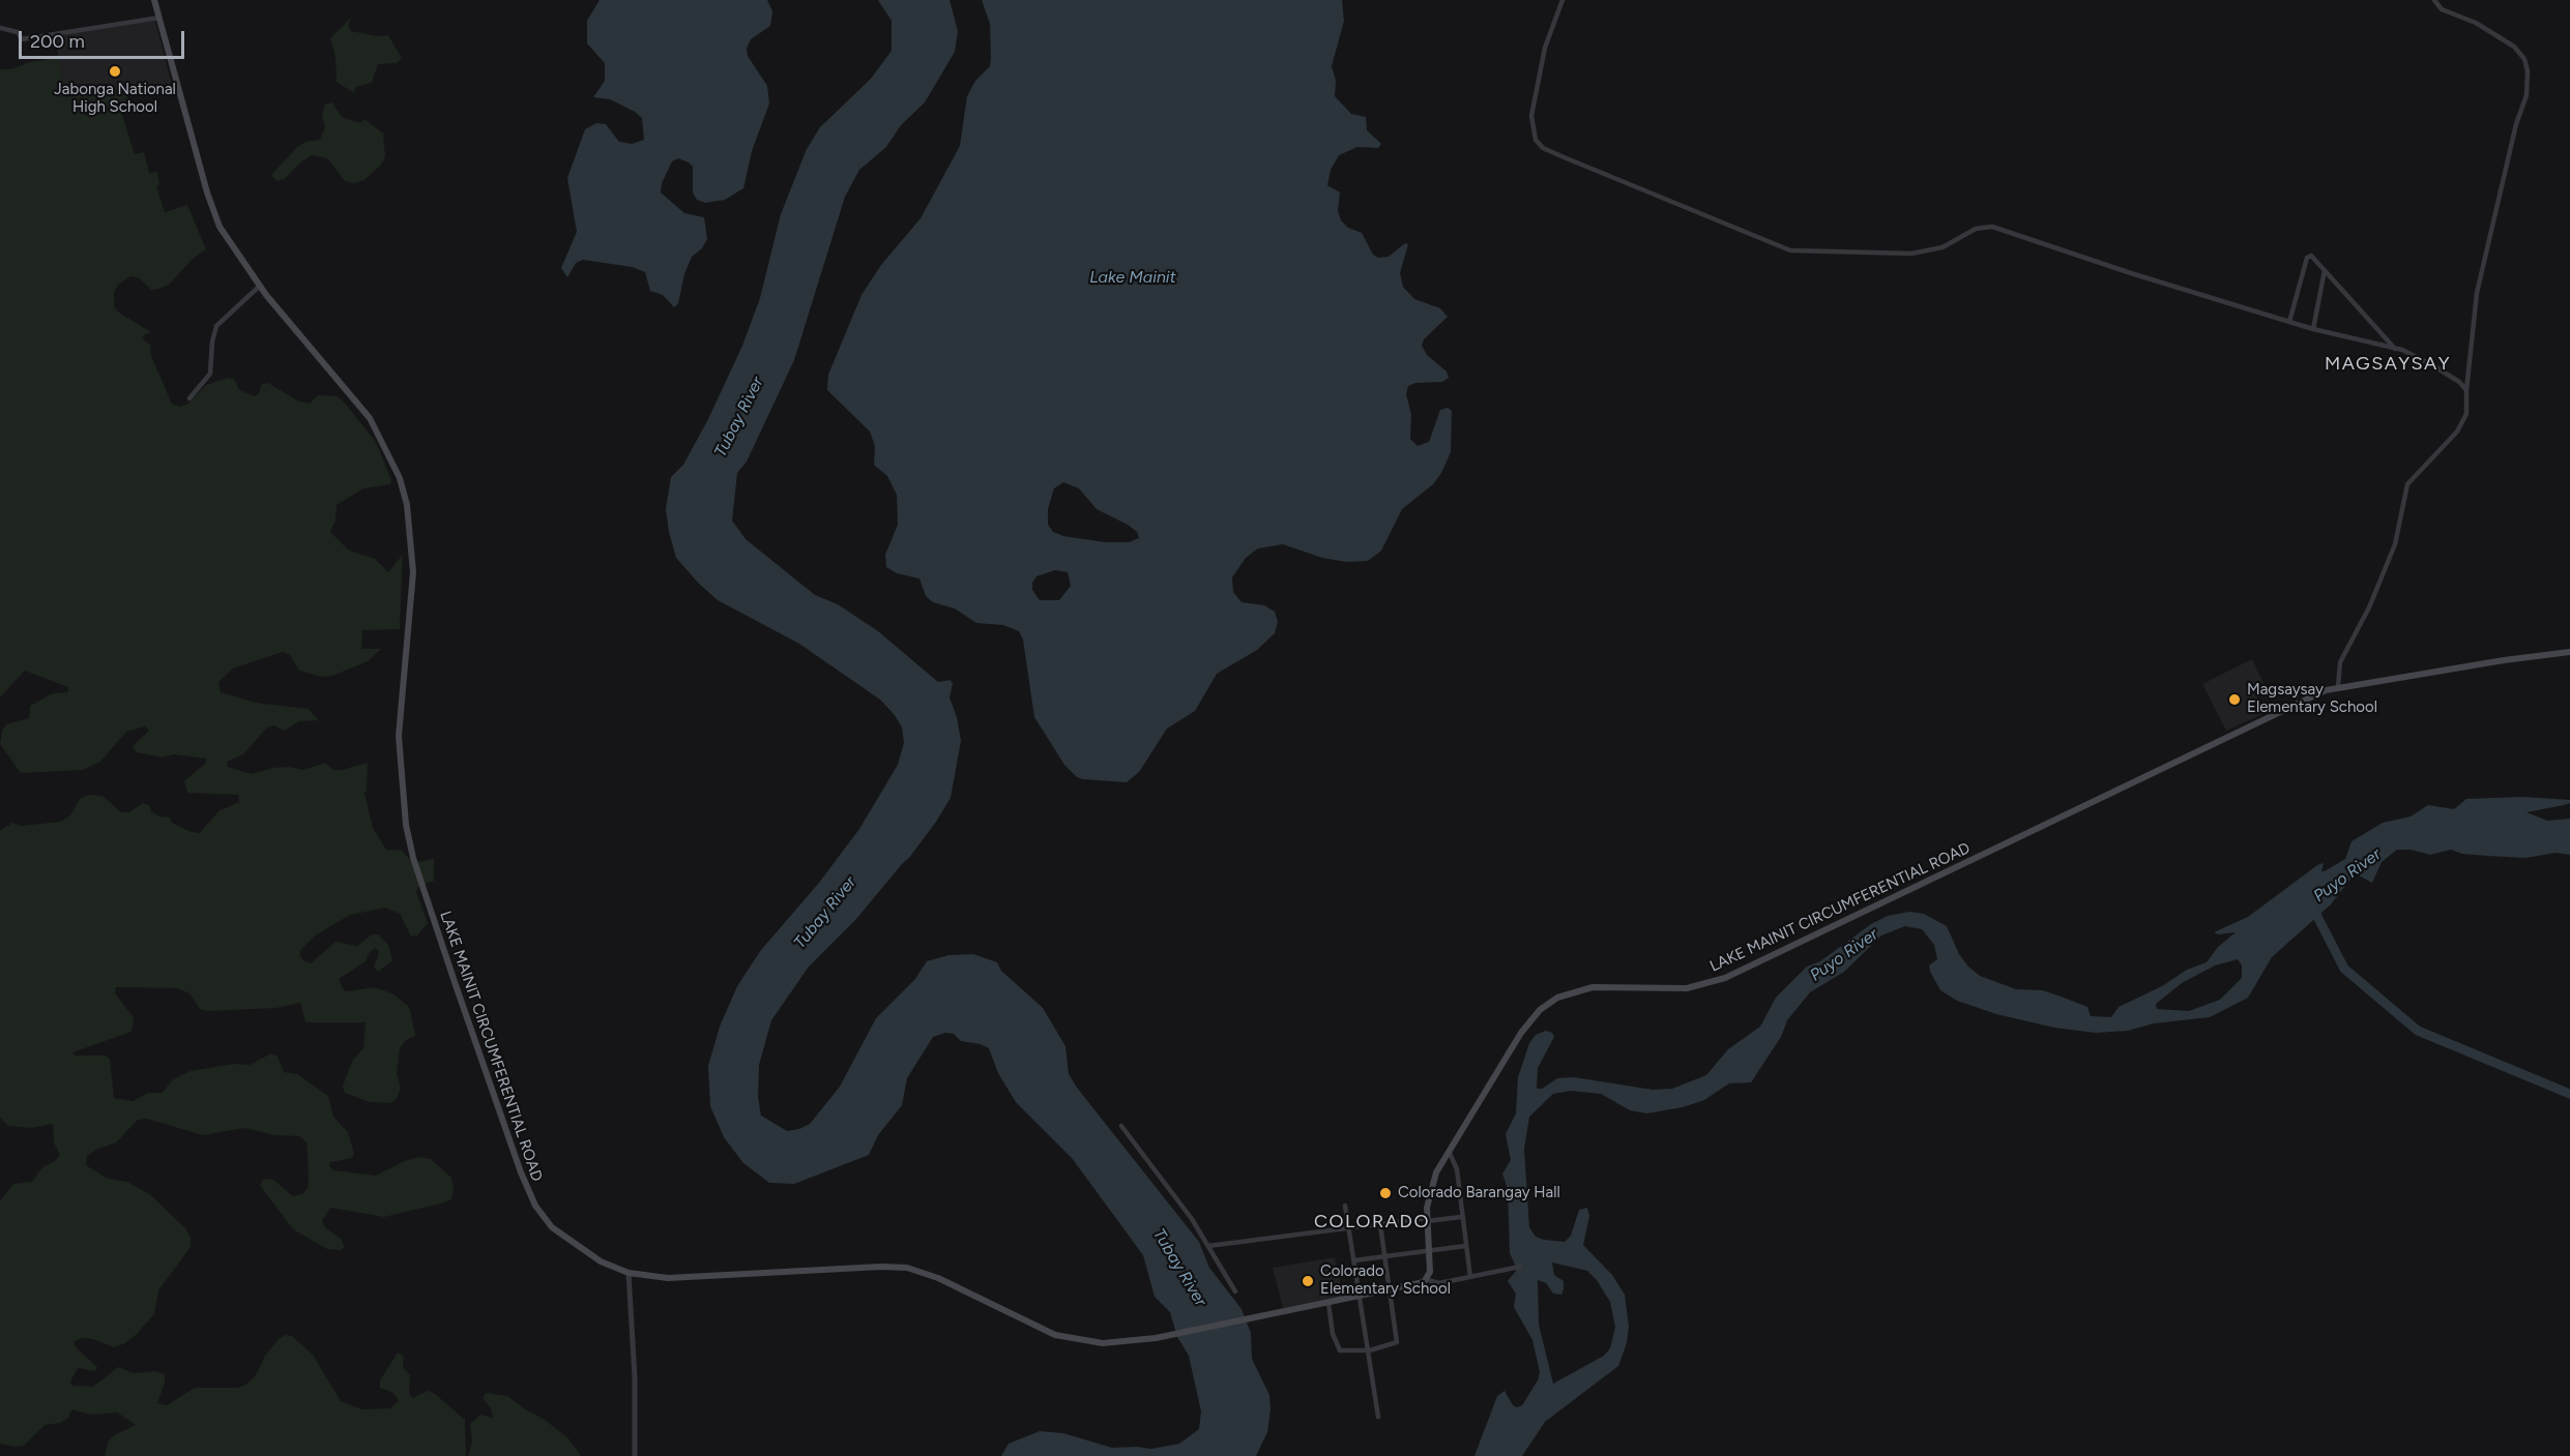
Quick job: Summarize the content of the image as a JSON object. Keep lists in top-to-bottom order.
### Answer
{
  "streets": {
    "main road": ["LAKE MAINIT CIRCUMFERENTIAL ROAD"]
  },
  "districts": ["MAGSAYSAY", "COLORADO"],
  "water": ["Lake Mainit", "Tubay River", "Puyo River"],
  "places": [
    "Jabonga National High School",
    "Magsaysay Elementary School",
    "Colorado Barangay Hall",
    "Colorado Elementary School"
  ],
  "scale_bar": "200 m"
}
